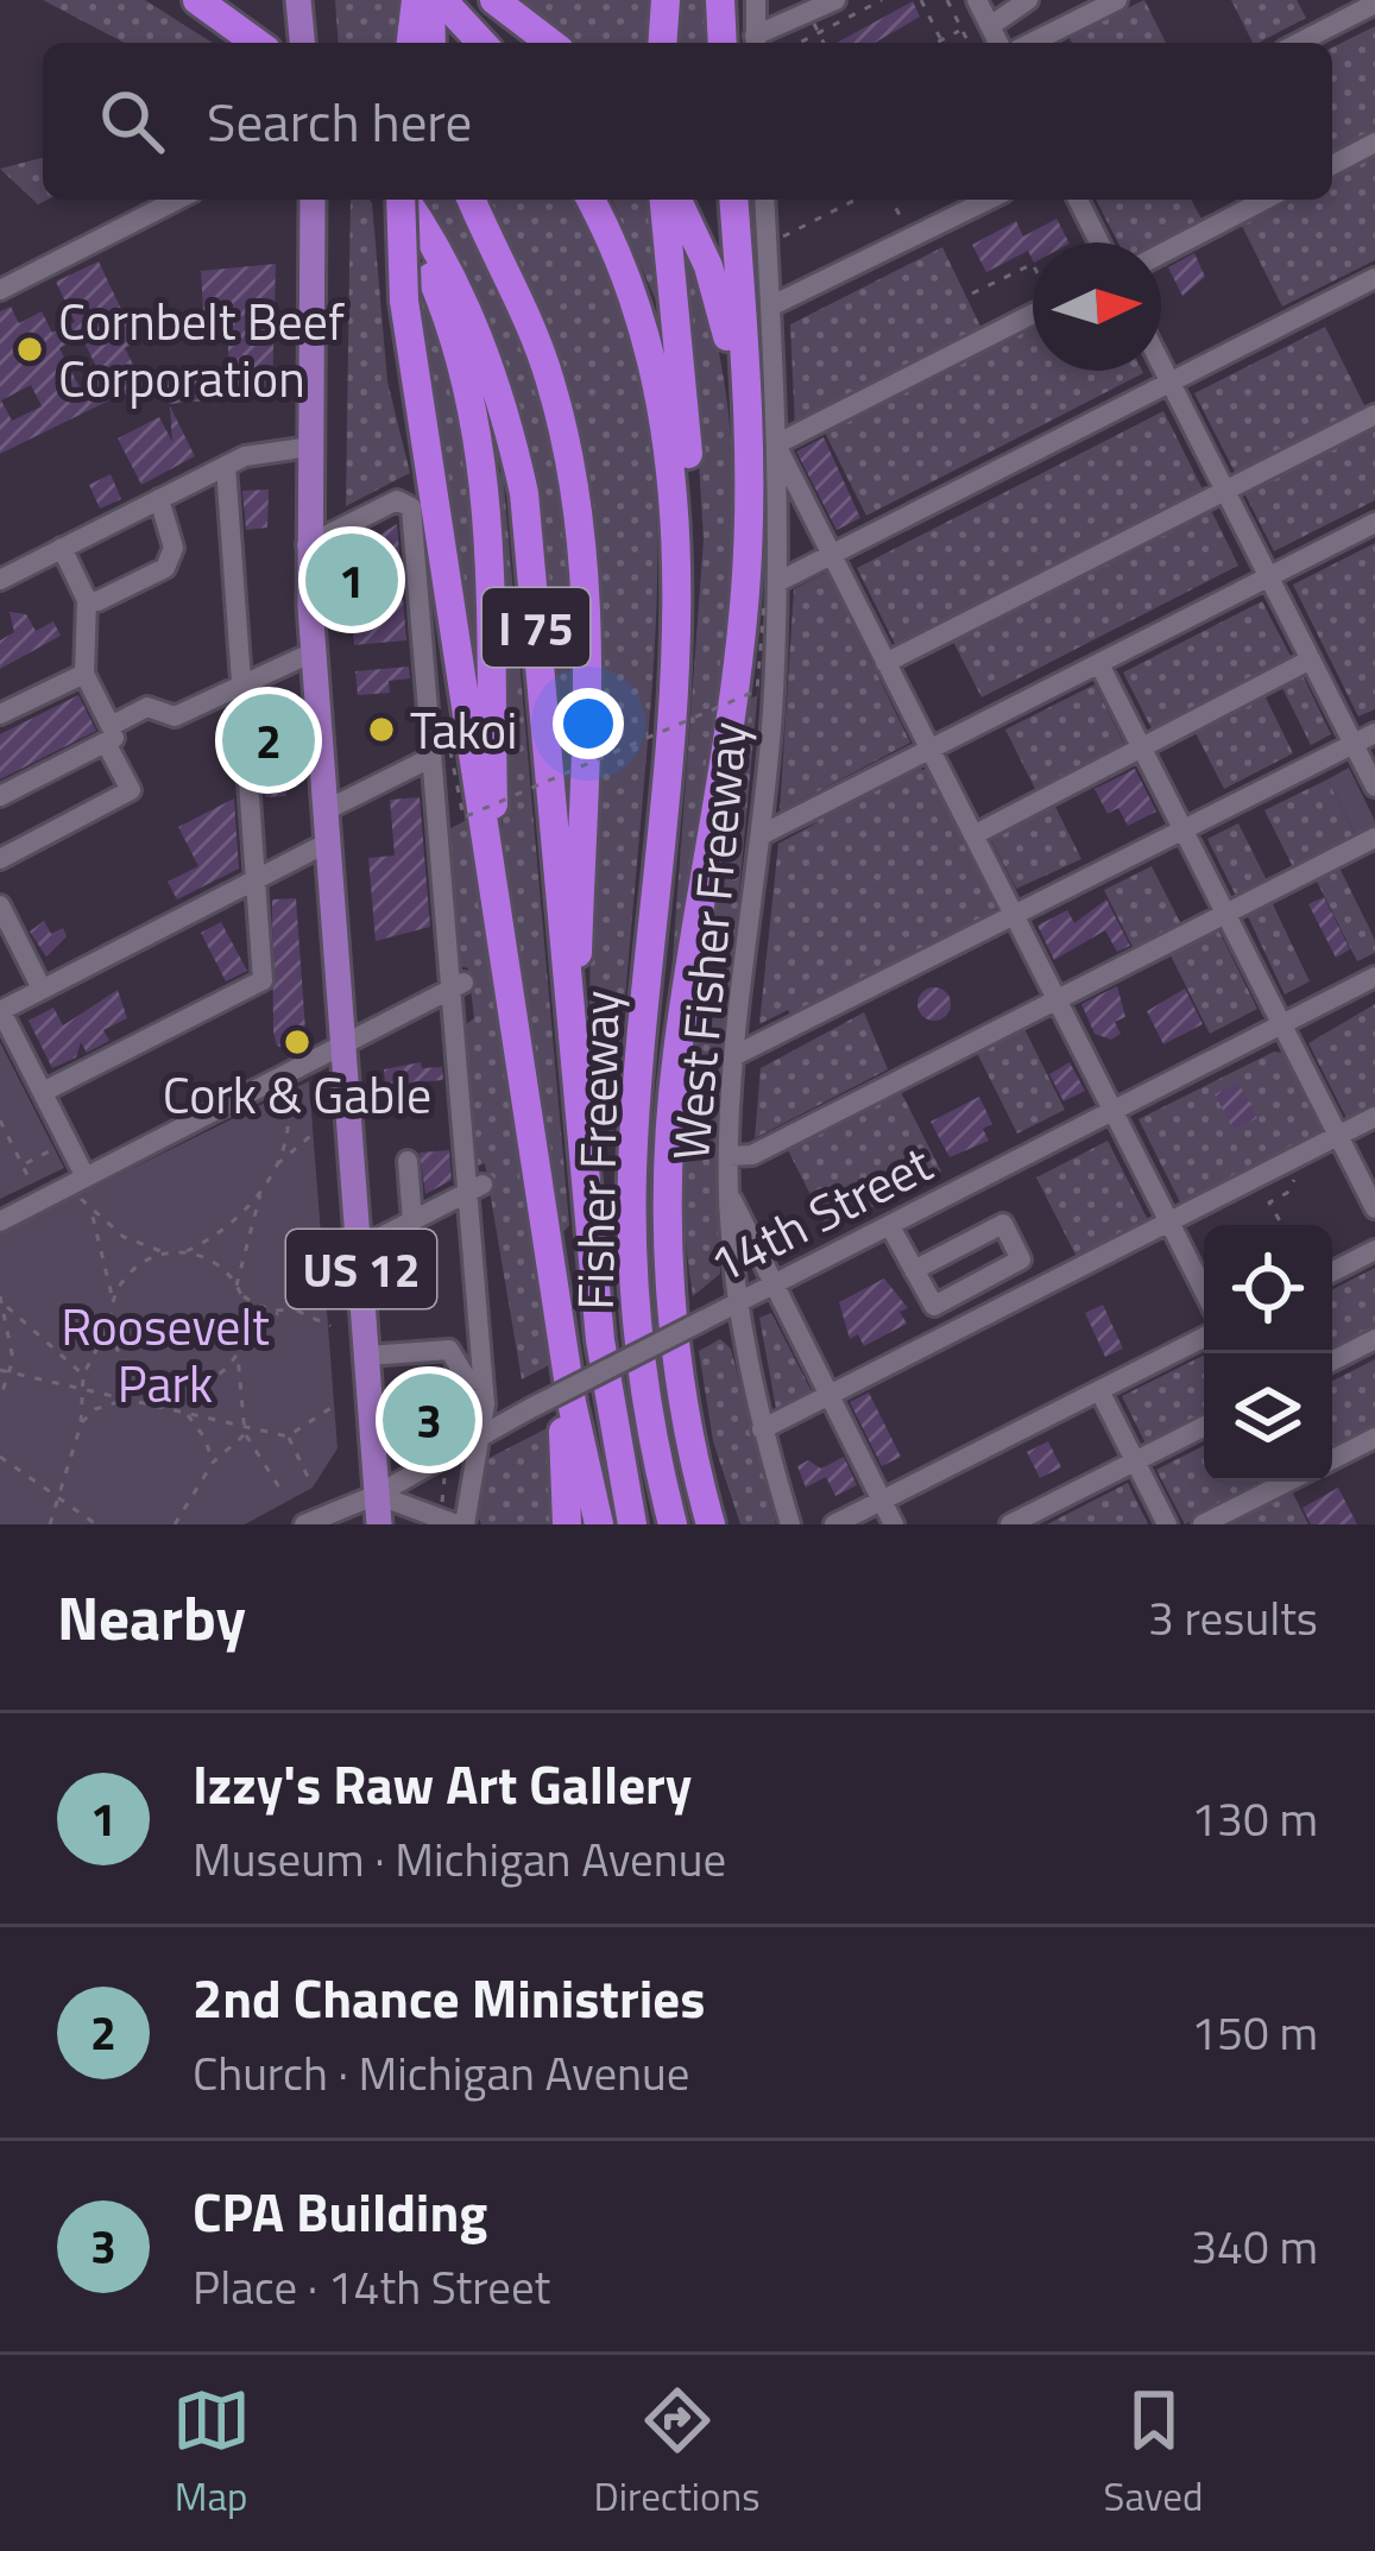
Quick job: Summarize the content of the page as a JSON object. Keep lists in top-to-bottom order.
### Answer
{
  "streets": {
    "highway": ["I 75", "Fisher Freeway"],
    "main road": ["US 12"],
    "street": ["West Fisher Freeway", "14th Street"]
  },
  "crossings": [
    ["I 75", "Fisher Freeway"],
    ["West Fisher Freeway", "14th Street"],
    ["14th Street", "US 12"]
  ],
  "parks": ["Roosevelt Park"],
  "places": ["Cornbelt Beef Corporation", "Takoi", "Cork & Gable"],
  "north": "right",
  "page": {
    "search": "Search here",
    "pins": ["1", "2", "3"],
    "heading": ["Nearby", "3 results"],
    "list": [
      {
        "mark": "1",
        "name": "Izzy's Raw Art Gallery",
        "note": "Museum · Michigan Avenue",
        "value": "130 m"
      },
      {
        "mark": "2",
        "name": "2nd Chance Ministries",
        "note": "Church · Michigan Avenue",
        "value": "150 m"
      },
      {
        "mark": "3",
        "name": "CPA Building",
        "note": "Place · 14th Street",
        "value": "340 m"
      }
    ],
    "nav": ["Map", "Directions", "Saved"]
  }
}
